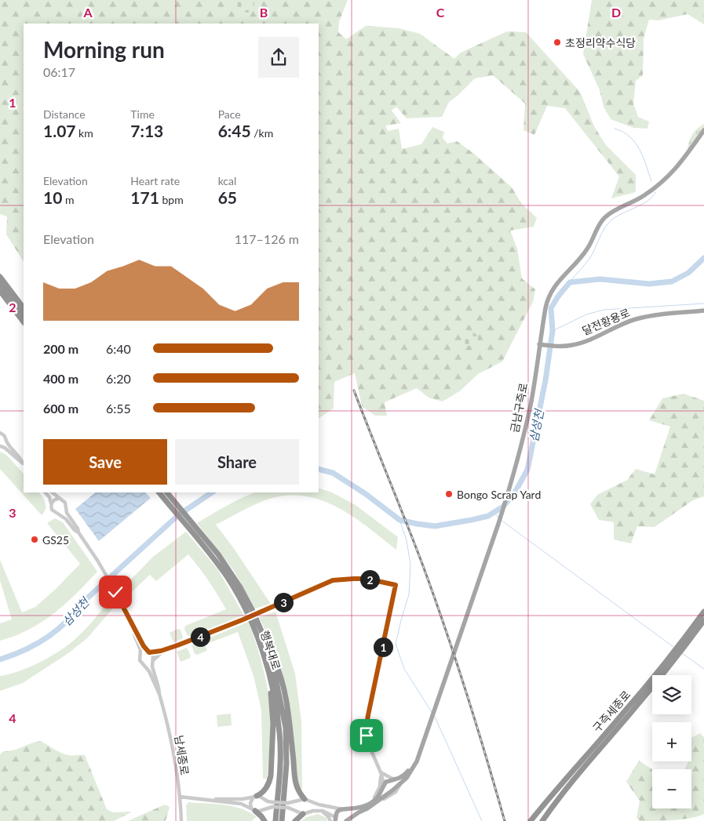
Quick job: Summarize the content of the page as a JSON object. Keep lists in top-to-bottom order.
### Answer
{
  "streets": {
    "highway": ["행복대로", "구즉세종로"],
    "main road": ["달전황용로", "금남구즉로"],
    "street": ["남세종로"]
  },
  "crossings": [
    ["달전황용로", "금남구즉로"]
  ],
  "water": ["삼성천"],
  "places": ["초정리약수식당", "Bongo Scrap Yard", "GS25"],
  "page": {
    "heading": ["Morning run", "06:17"],
    "stats": [
      ["Distance", "1.07 km"],
      ["Time", "7:13"],
      ["Pace", "6:45 /km"],
      ["Elevation", "10 m"],
      ["Heart rate", "171 bpm"],
      ["kcal", "65"]
    ],
    "chart": ["Elevation", "117–126 m"],
    "list": [
      {
        "name": "200 m",
        "note": "6:40"
      },
      {
        "name": "400 m",
        "note": "6:20"
      },
      {
        "name": "600 m",
        "note": "6:55"
      }
    ],
    "buttons": ["Save", "Share"],
    "pins": [
      "2",
      "3",
      "4",
      "1"
    ],
    "map_buttons": ["+", "−"]
  },
  "grid": {
    "columns": [
      "A",
      "B",
      "C",
      "D"
    ],
    "rows": [
      "1",
      "2",
      "3",
      "4"
    ]
  }
}
